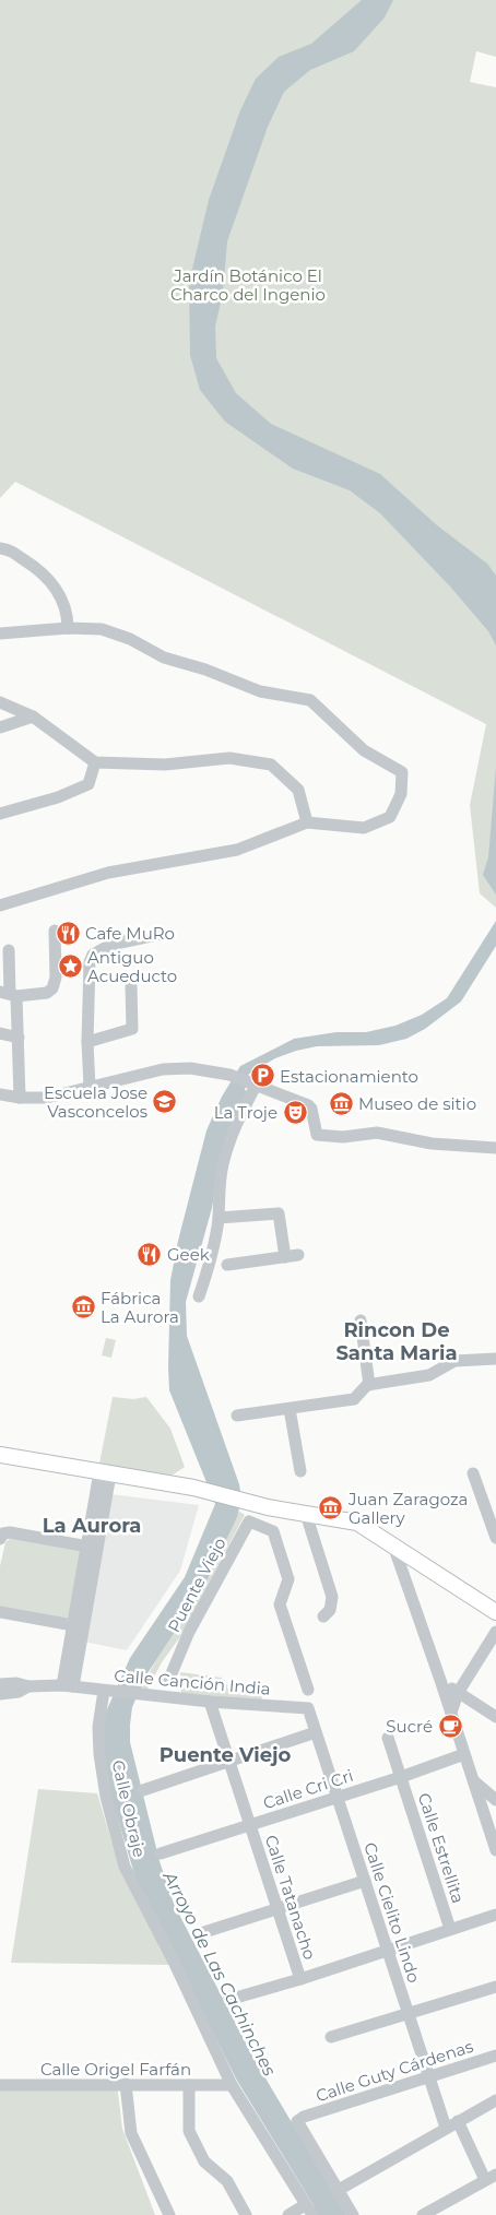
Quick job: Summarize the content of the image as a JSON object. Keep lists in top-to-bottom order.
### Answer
{
  "streets": {
    "street": [
      "Puente Viejo",
      "Calle Canción India",
      "Calle Cri Cri",
      "Calle Obraje",
      "Calle Estrellita",
      "Calle Tatanacho",
      "Calle Cielito Lindo",
      "Calle Origel Farfán",
      "Calle Guty Cárdenas"
    ]
  },
  "crossings": [
    ["Calle Canción India", "Calle Obraje"],
    ["Calle Canción India", "Calle Tatanacho"],
    ["Calle Canción India", "Calle Cielito Lindo"],
    ["Calle Cri Cri", "Calle Estrellita"],
    ["Calle Cri Cri", "Calle Tatanacho"],
    ["Calle Cri Cri", "Calle Cielito Lindo"],
    ["Calle Obraje", "Calle Origel Farfán"],
    ["Calle Cielito Lindo", "Calle Guty Cárdenas"]
  ],
  "districts": ["Rincon De Santa Maria", "La Aurora", "Puente Viejo"],
  "water": ["Arroyo de Las Cachinches"],
  "parks": ["Jardín Botánico El Charco del Ingenio"],
  "places": {
    "restaurant": ["Cafe MuRo", "Geek"],
    "place": ["Antiguo Acueducto"],
    "parking": ["Estacionamiento"],
    "school or university": ["Escuela Jose Vasconcelos"],
    "museum": ["Museo de sitio", "Fábrica La Aurora", "Juan Zaragoza Gallery"],
    "theatre": ["La Troje"],
    "cafe": ["Sucré"]
  }
}
